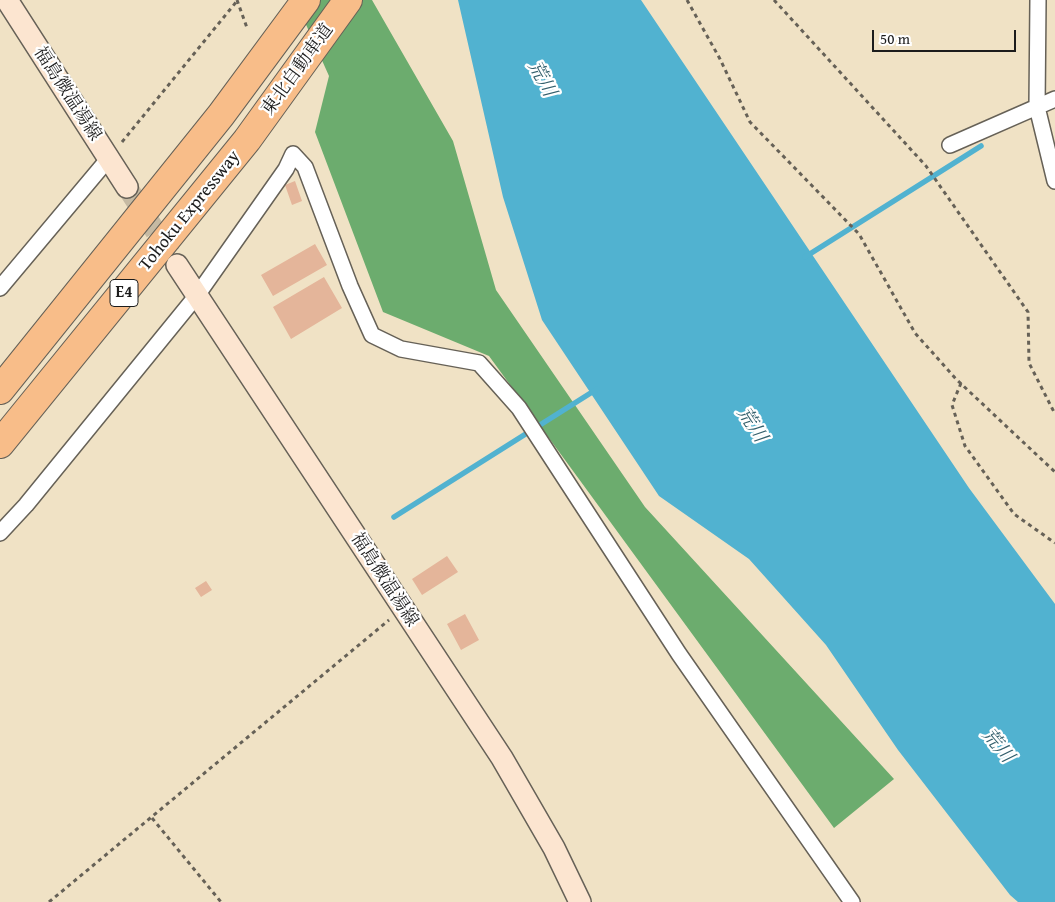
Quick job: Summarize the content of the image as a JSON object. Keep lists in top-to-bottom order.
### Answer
{
  "streets": {
    "highway": ["東北自動車道", "Tohoku Expressway", "E4"],
    "main road": ["福島微温湯線"]
  },
  "crossings": [
    ["東北自動車道", "Tohoku Expressway"]
  ],
  "water": ["荒川"],
  "scale_bar": "50 m"
}
